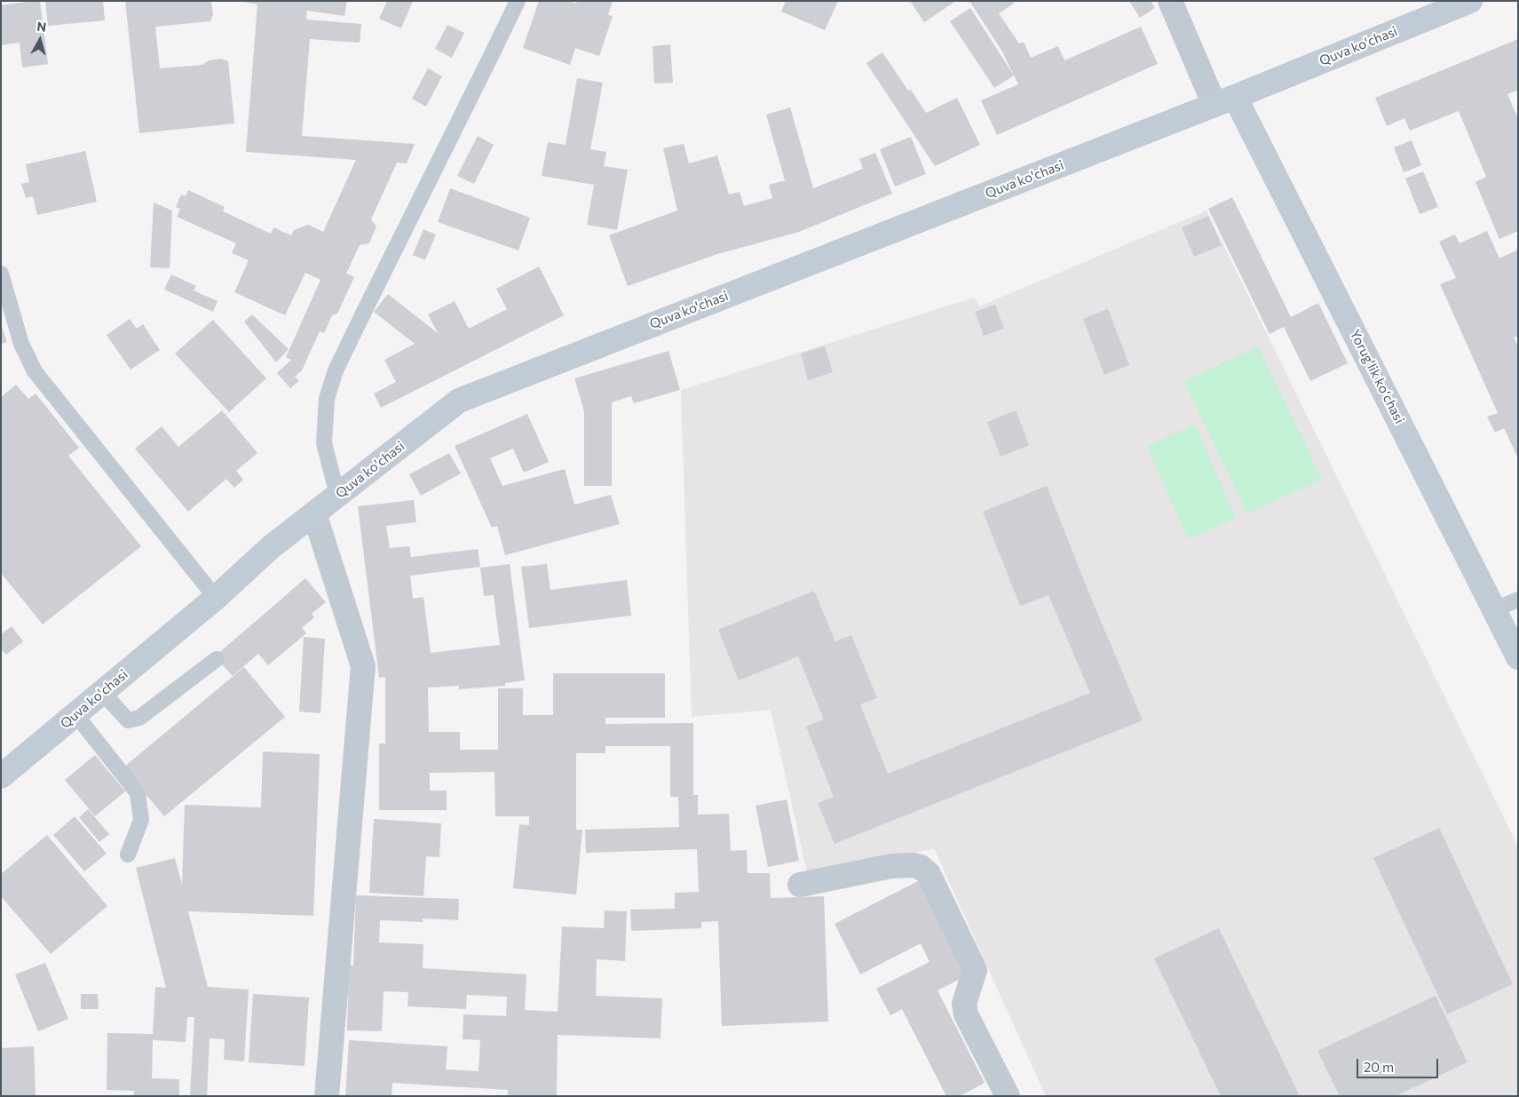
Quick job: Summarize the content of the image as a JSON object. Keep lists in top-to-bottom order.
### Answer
{
  "streets": {
    "main road": ["Quva ko'chasi", "Yorug'lik koʻchasi"]
  },
  "crossings": [
    ["Quva ko'chasi", "Yorug'lik koʻchasi"]
  ],
  "scale_bar": "20 m",
  "north": "top"
}
